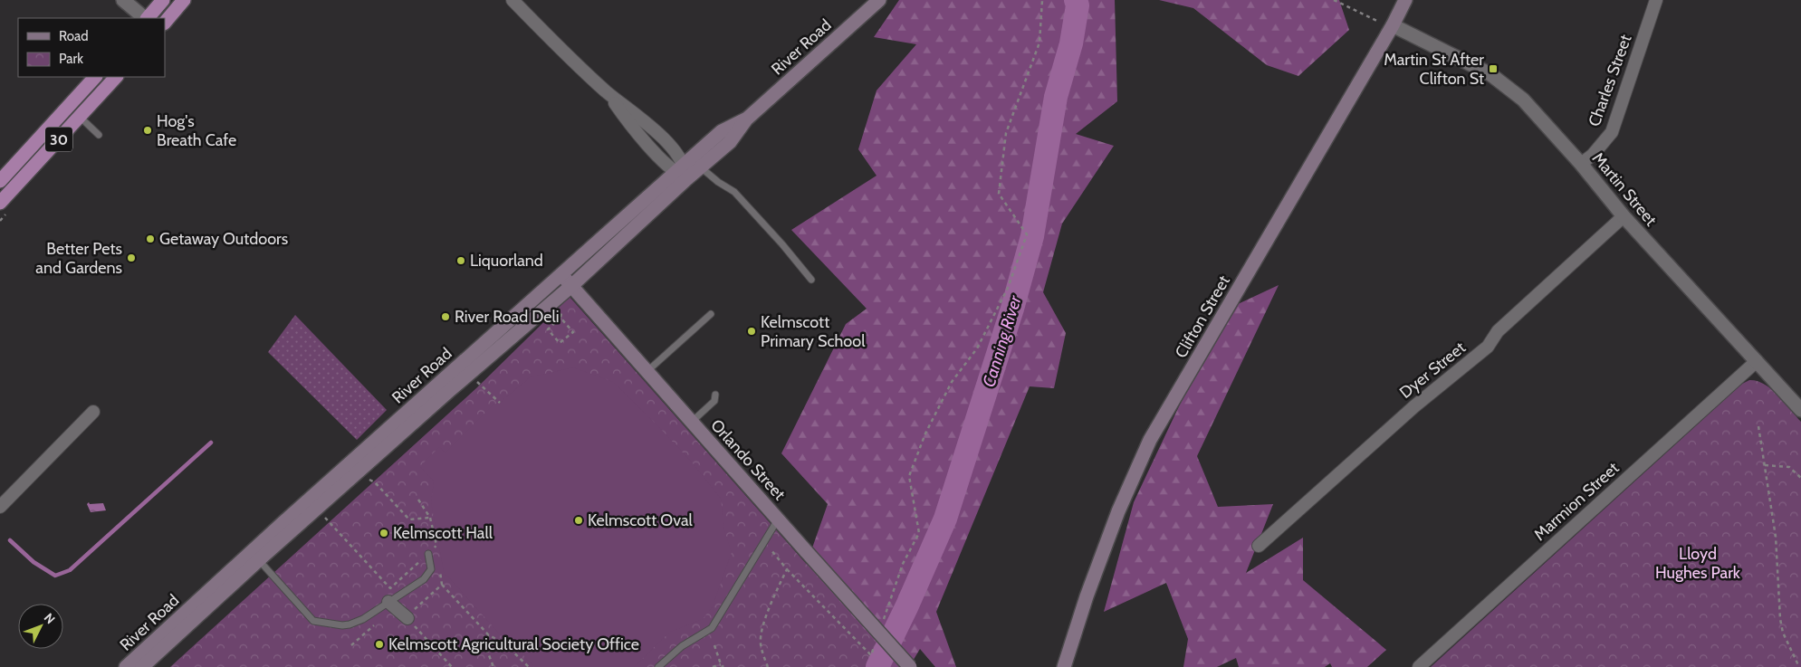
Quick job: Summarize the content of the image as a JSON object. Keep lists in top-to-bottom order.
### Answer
{
  "streets": {
    "highway": ["30"],
    "main road": ["River Road", "Clifton Street", "Orlando Street"],
    "street": [
      "Charles Street",
      "Martin Street",
      "Dyer Street",
      "Marmion Street"
    ]
  },
  "crossings": [
    ["River Road", "Orlando Street"],
    ["Charles Street", "Martin Street"],
    ["Martin Street", "Clifton Street"],
    ["Martin Street", "Dyer Street"],
    ["Martin Street", "Marmion Street"]
  ],
  "water": ["Canning River"],
  "parks": ["Lloyd Hughes Park"],
  "places": {
    "transit": ["Martin St After Clifton St"],
    "other": [
      "Hog's Breath Cafe",
      "Getaway Outdoors",
      "Better Pets and Gardens",
      "Liquorland",
      "River Road Deli",
      "Kelmscott Primary School",
      "Kelmscott Oval",
      "Kelmscott Hall",
      "Kelmscott Agricultural Society Office"
    ]
  },
  "legend": ["Road", "Park"],
  "north": "top right"
}
